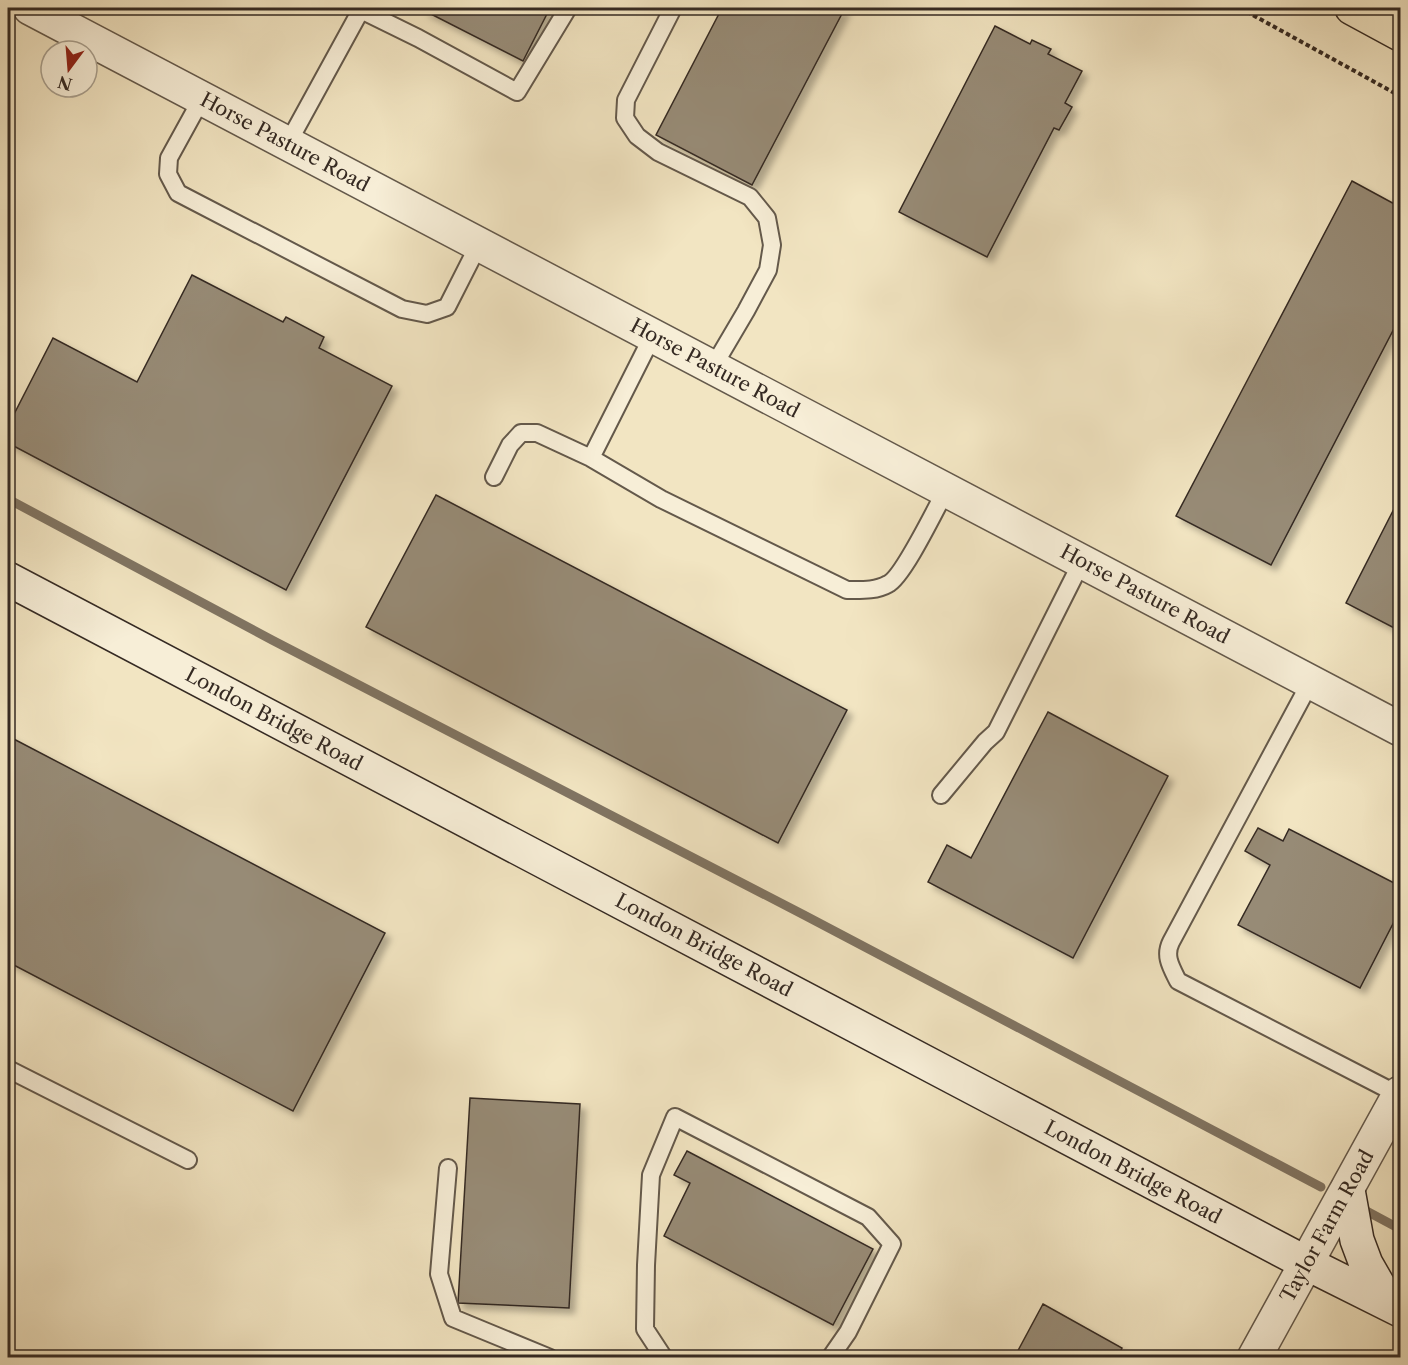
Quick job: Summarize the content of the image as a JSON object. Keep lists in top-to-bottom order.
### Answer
{
  "streets": {
    "street": ["Horse Pasture Road", "London Bridge Road", "Taylor Farm Road"]
  },
  "crossings": [
    ["London Bridge Road", "Taylor Farm Road"]
  ],
  "north": "bottom"
}
